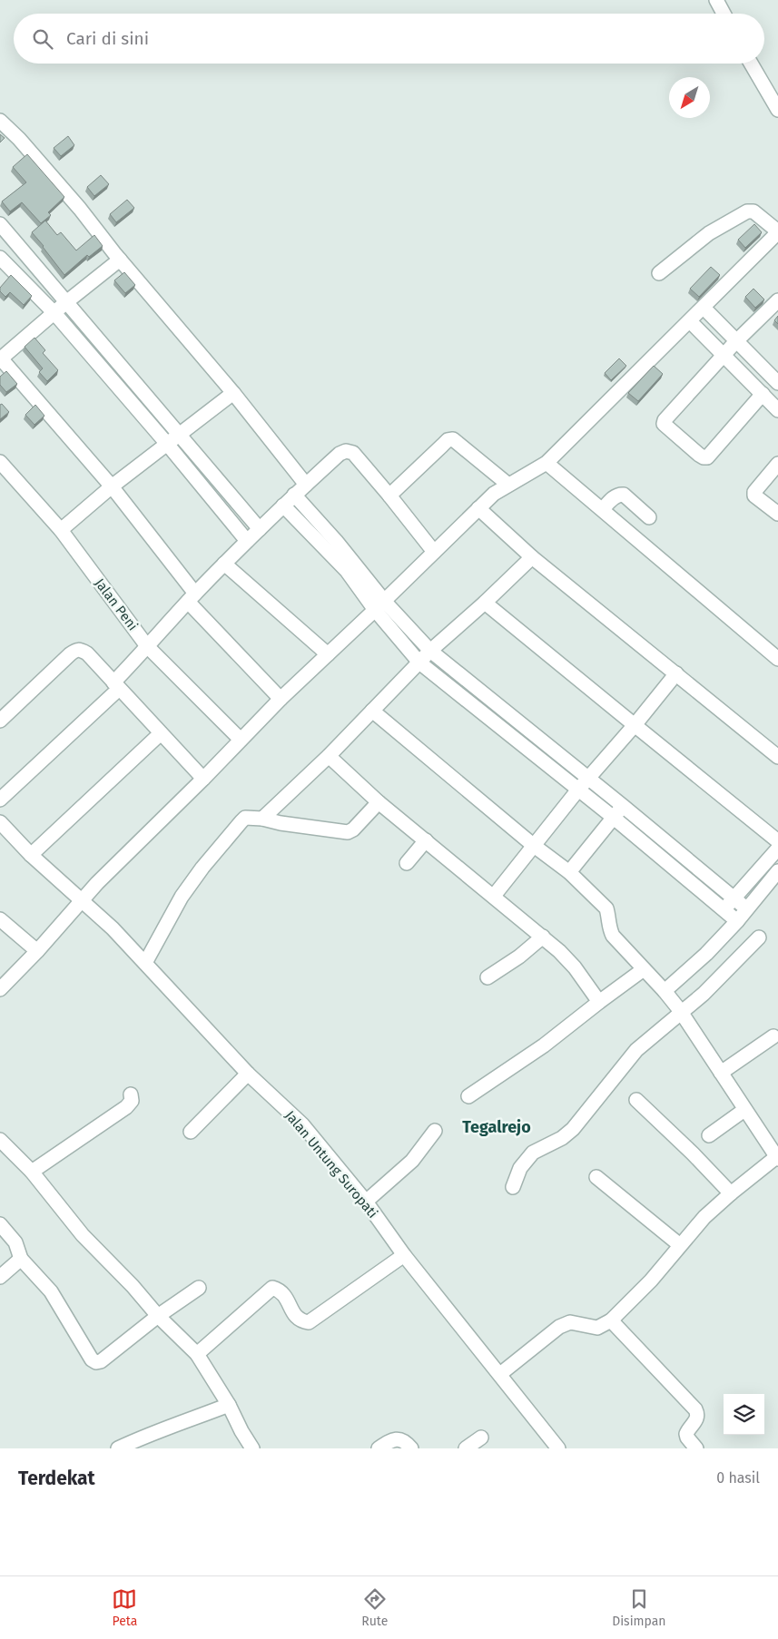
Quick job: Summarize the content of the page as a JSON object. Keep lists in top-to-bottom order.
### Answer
{
  "streets": {
    "street": ["Jalan Peni", "Jalan Untung Suropati"]
  },
  "districts": ["Tegalrejo"],
  "north": "bottom left",
  "page": {
    "search": "Cari di sini",
    "heading": ["Terdekat", "0 hasil"],
    "nav": ["Peta", "Rute", "Disimpan"]
  }
}
